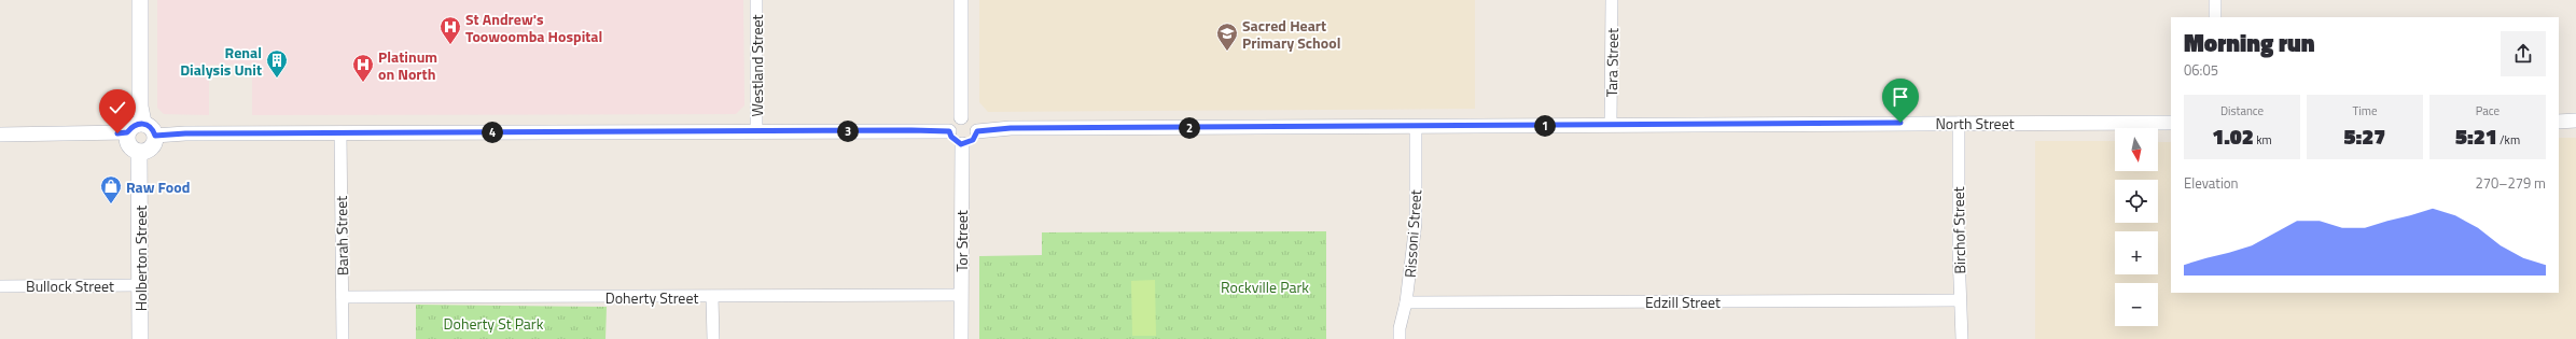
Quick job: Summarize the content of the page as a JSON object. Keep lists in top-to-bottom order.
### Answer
{
  "streets": {
    "main road": ["Holberton Street"],
    "street": [
      "Tara Street",
      "Westland Street",
      "North Street",
      "Birchof Street",
      "Rissoni Street",
      "Barah Street",
      "Tor Street",
      "Bullock Street",
      "Doherty Street",
      "Edzill Street"
    ]
  },
  "crossings": [
    ["Tara Street", "North Street"],
    ["North Street", "Birchof Street"],
    ["North Street", "Rissoni Street"],
    ["North Street", "Tor Street"],
    ["Birchof Street", "Edzill Street"],
    ["Rissoni Street", "Edzill Street"],
    ["Barah Street", "Doherty Street"],
    ["Tor Street", "Doherty Street"],
    ["Holberton Street", "Bullock Street"]
  ],
  "parks": ["Rockville Park", "Doherty St Park"],
  "places": {
    "hospital": ["St Andrew's Toowoomba Hospital", "Platinum on North"],
    "school or university": ["Sacred Heart Primary School"],
    "building": ["Renal Dialysis Unit"],
    "shop": ["Raw Food"]
  },
  "north": "bottom",
  "page": {
    "heading": ["Morning run", "06:05"],
    "stats": [
      ["Distance", "1.02 km"],
      ["Time", "5:27"],
      ["Pace", "5:21 /km"]
    ],
    "pins": [
      "1",
      "2",
      "3",
      "4"
    ],
    "map_buttons": ["+", "−"],
    "chart": ["Elevation", "270–279 m"]
  }
}
